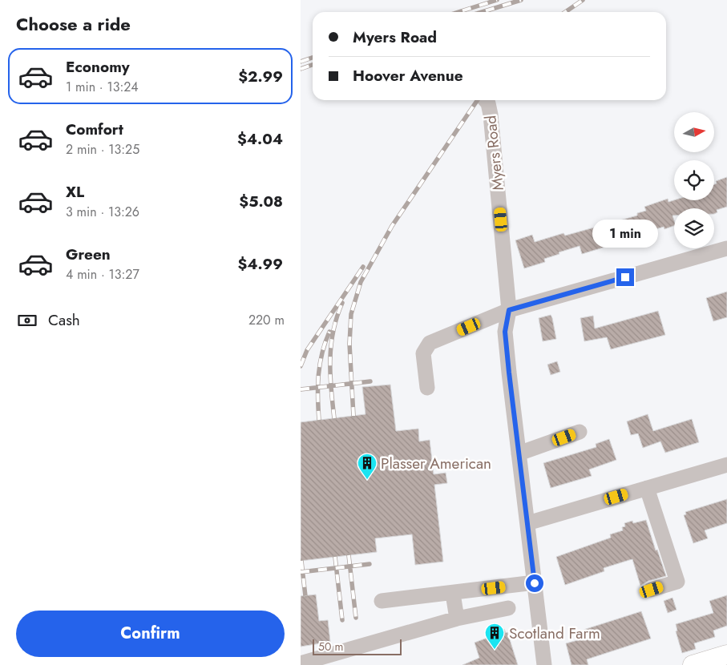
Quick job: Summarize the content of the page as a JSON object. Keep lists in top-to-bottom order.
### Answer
{
  "streets": {
    "street": ["Myers Road"]
  },
  "places": {
    "building": ["Plasser American", "Scotland Farm"]
  },
  "scale_bar": "50 m",
  "north": "right",
  "page": {
    "heading": "Choose a ride",
    "banner": ["Myers Road", "Hoover Avenue"],
    "list": [
      {
        "name": "Economy",
        "note": "1 min · 13:24",
        "value": "$2.99"
      },
      {
        "name": "Comfort",
        "note": "2 min · 13:25",
        "value": "$4.04"
      },
      {
        "name": "XL",
        "note": "3 min · 13:26",
        "value": "$5.08"
      },
      {
        "name": "Green",
        "note": "4 min · 13:27",
        "value": "$4.99"
      }
    ],
    "bubble": "1 min",
    "pay": ["Cash", "220 m"],
    "buttons": "Confirm",
    "scale": "50 m"
  }
}
